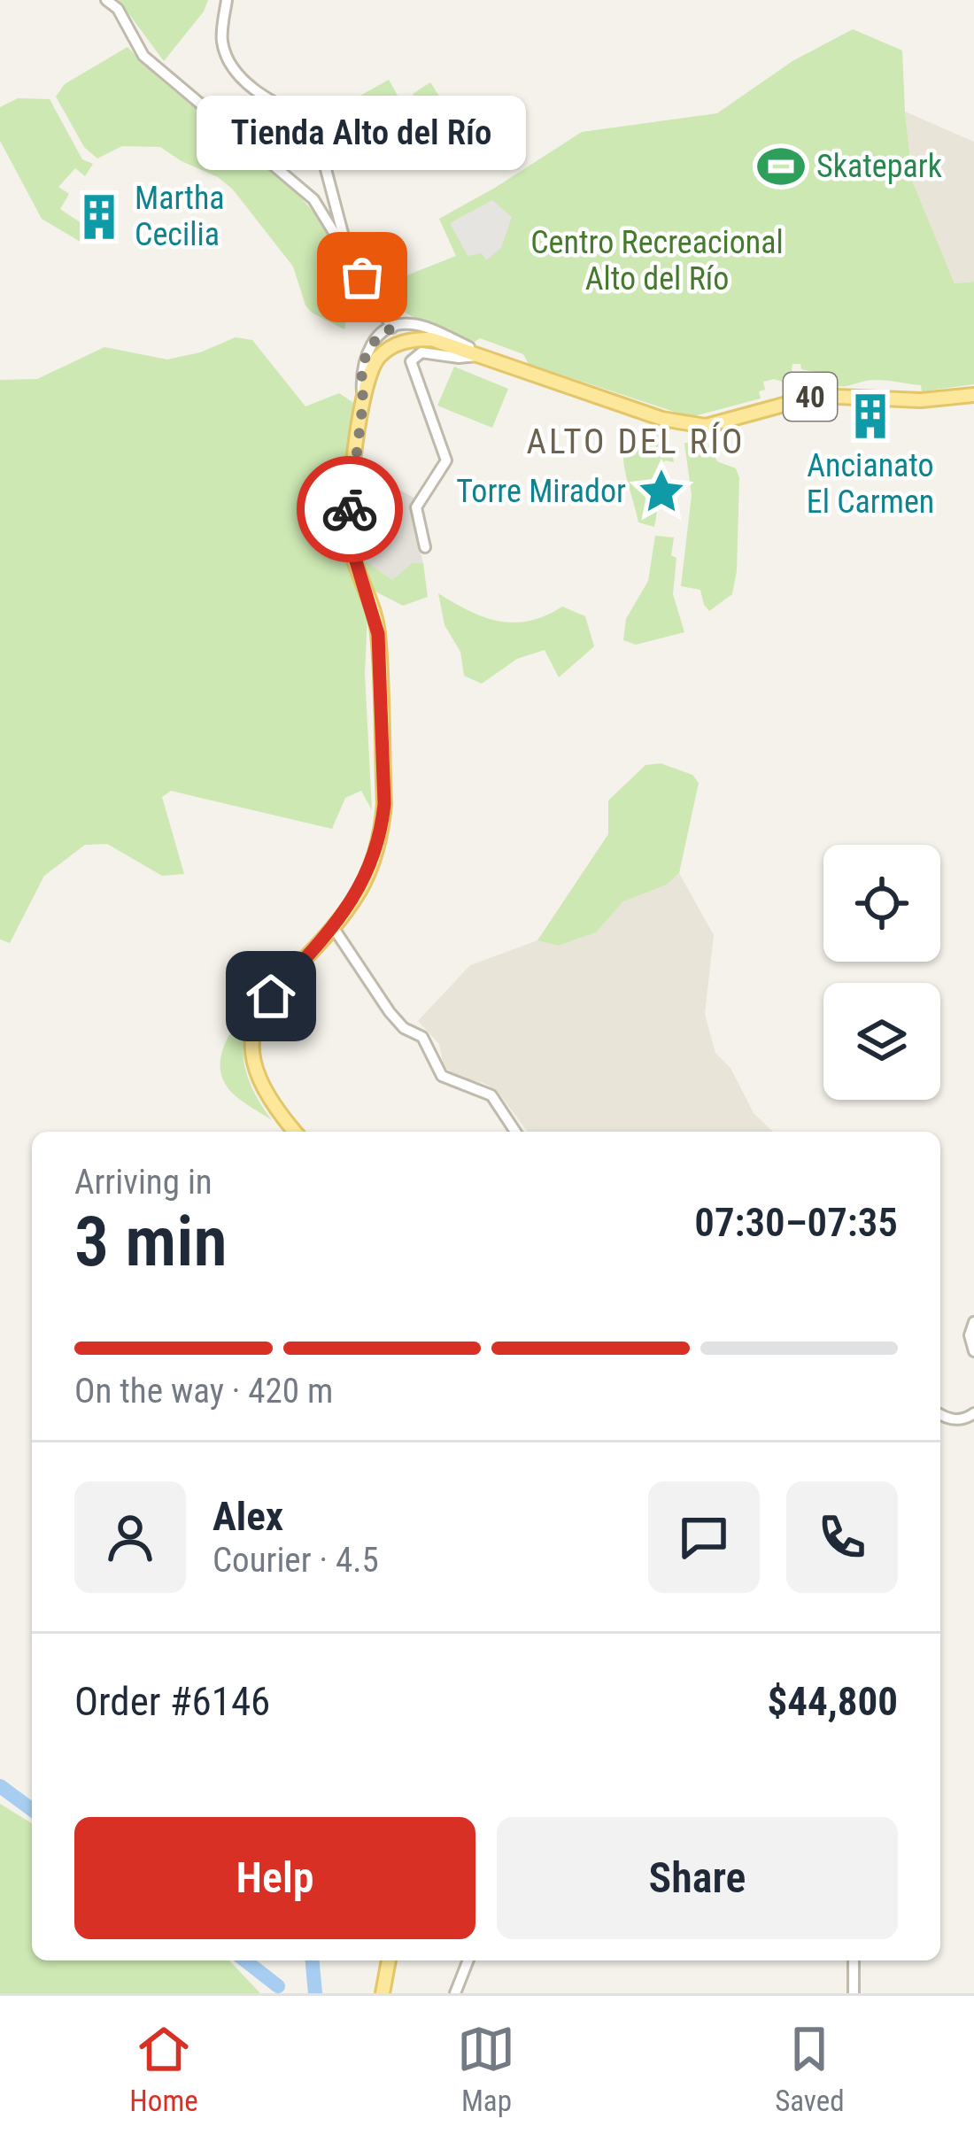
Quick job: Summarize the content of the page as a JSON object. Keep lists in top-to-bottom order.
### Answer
{
  "streets": {
    "main road": ["40"]
  },
  "districts": ["ALTO DEL RÍO"],
  "parks": ["Centro Recreacional Alto del Río"],
  "places": {
    "sports": ["Skatepark"],
    "building": ["Martha Cecilia", "Ancianato El Carmen"],
    "other": ["Tienda Alto del Río"],
    "place": ["Torre Mirador"]
  },
  "page": {
    "bubble": "Tienda Alto del Río",
    "heading": ["3 min", "Arriving in", "07:30–07:35"],
    "panel": [
      "Alex",
      "Courier · 4.5",
      "Order #6146",
      "$44,800"
    ],
    "bar": "On the way · 420 m",
    "buttons": ["Help", "Share"],
    "tabs": ["Home", "Map", "Saved"]
  }
}
